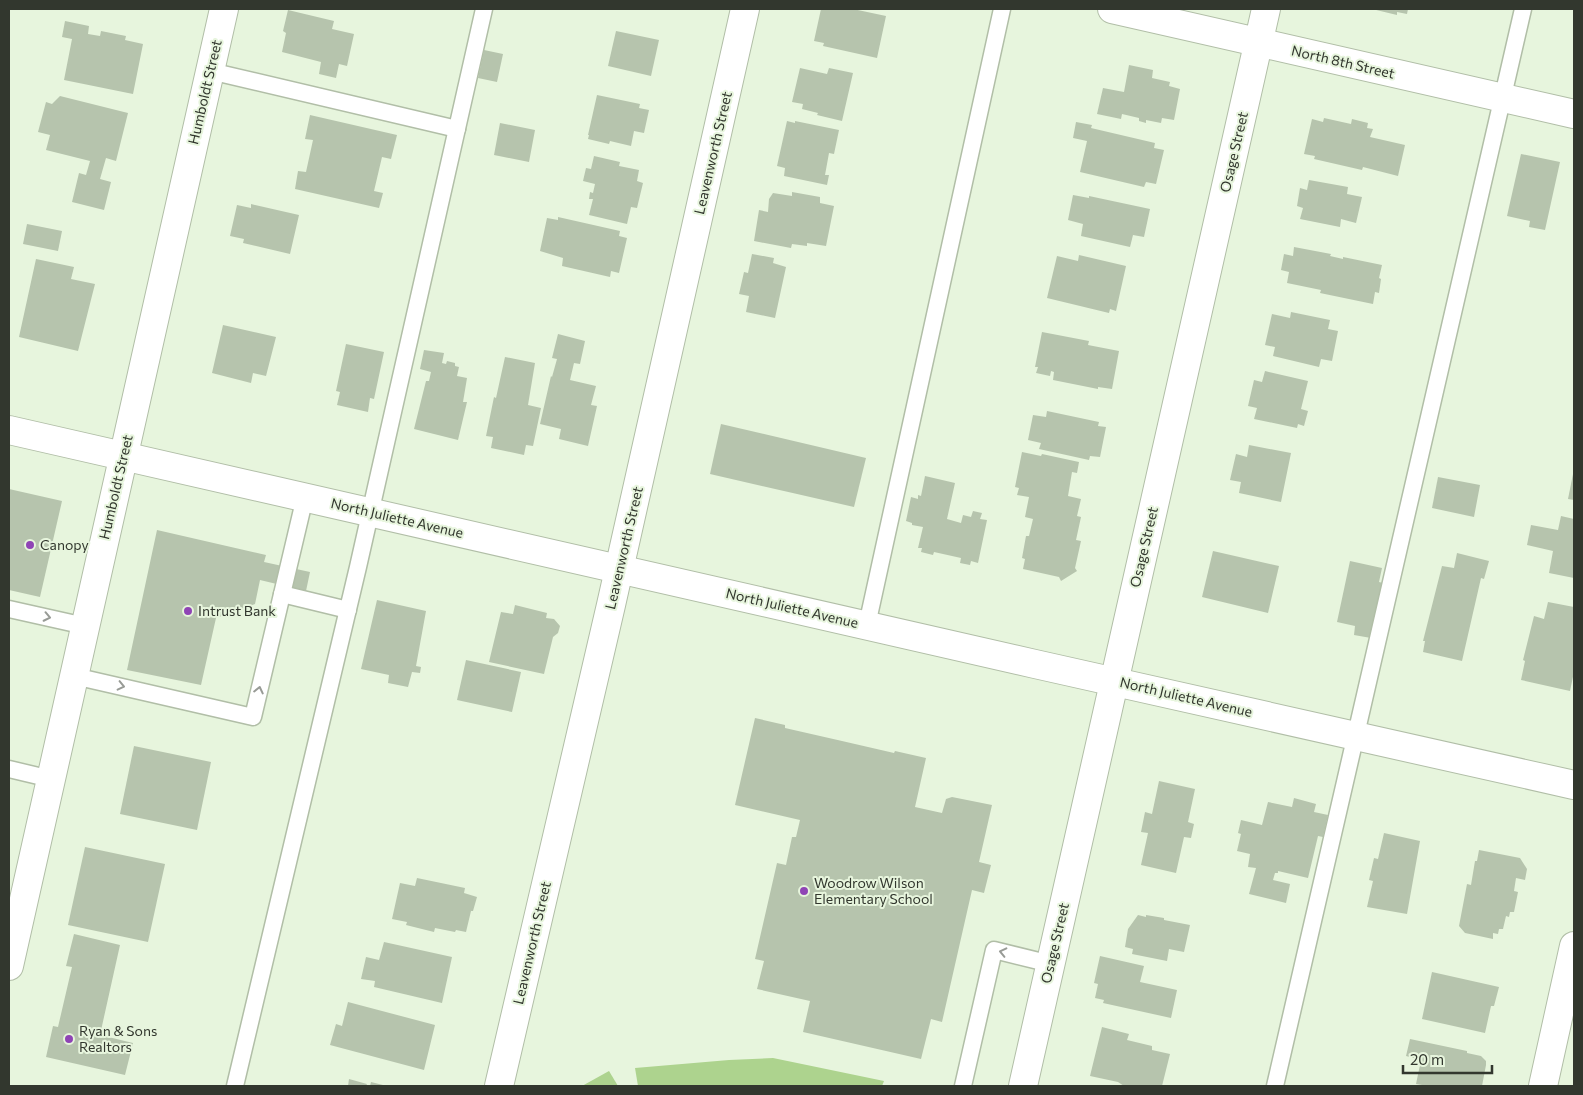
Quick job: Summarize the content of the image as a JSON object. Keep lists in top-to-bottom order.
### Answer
{
  "streets": {
    "street": [
      "North 8th Street",
      "Humboldt Street",
      "Osage Street",
      "Leavenworth Street",
      "North Juliette Avenue"
    ]
  },
  "crossings": [
    ["North 8th Street", "Osage Street"],
    ["Humboldt Street", "North Juliette Avenue"],
    ["Osage Street", "North Juliette Avenue"],
    ["Leavenworth Street", "North Juliette Avenue"]
  ],
  "places": [
    "Canopy",
    "Intrust Bank",
    "Woodrow Wilson Elementary School",
    "Ryan & Sons Realtors"
  ],
  "scale_bar": "20 m"
}
